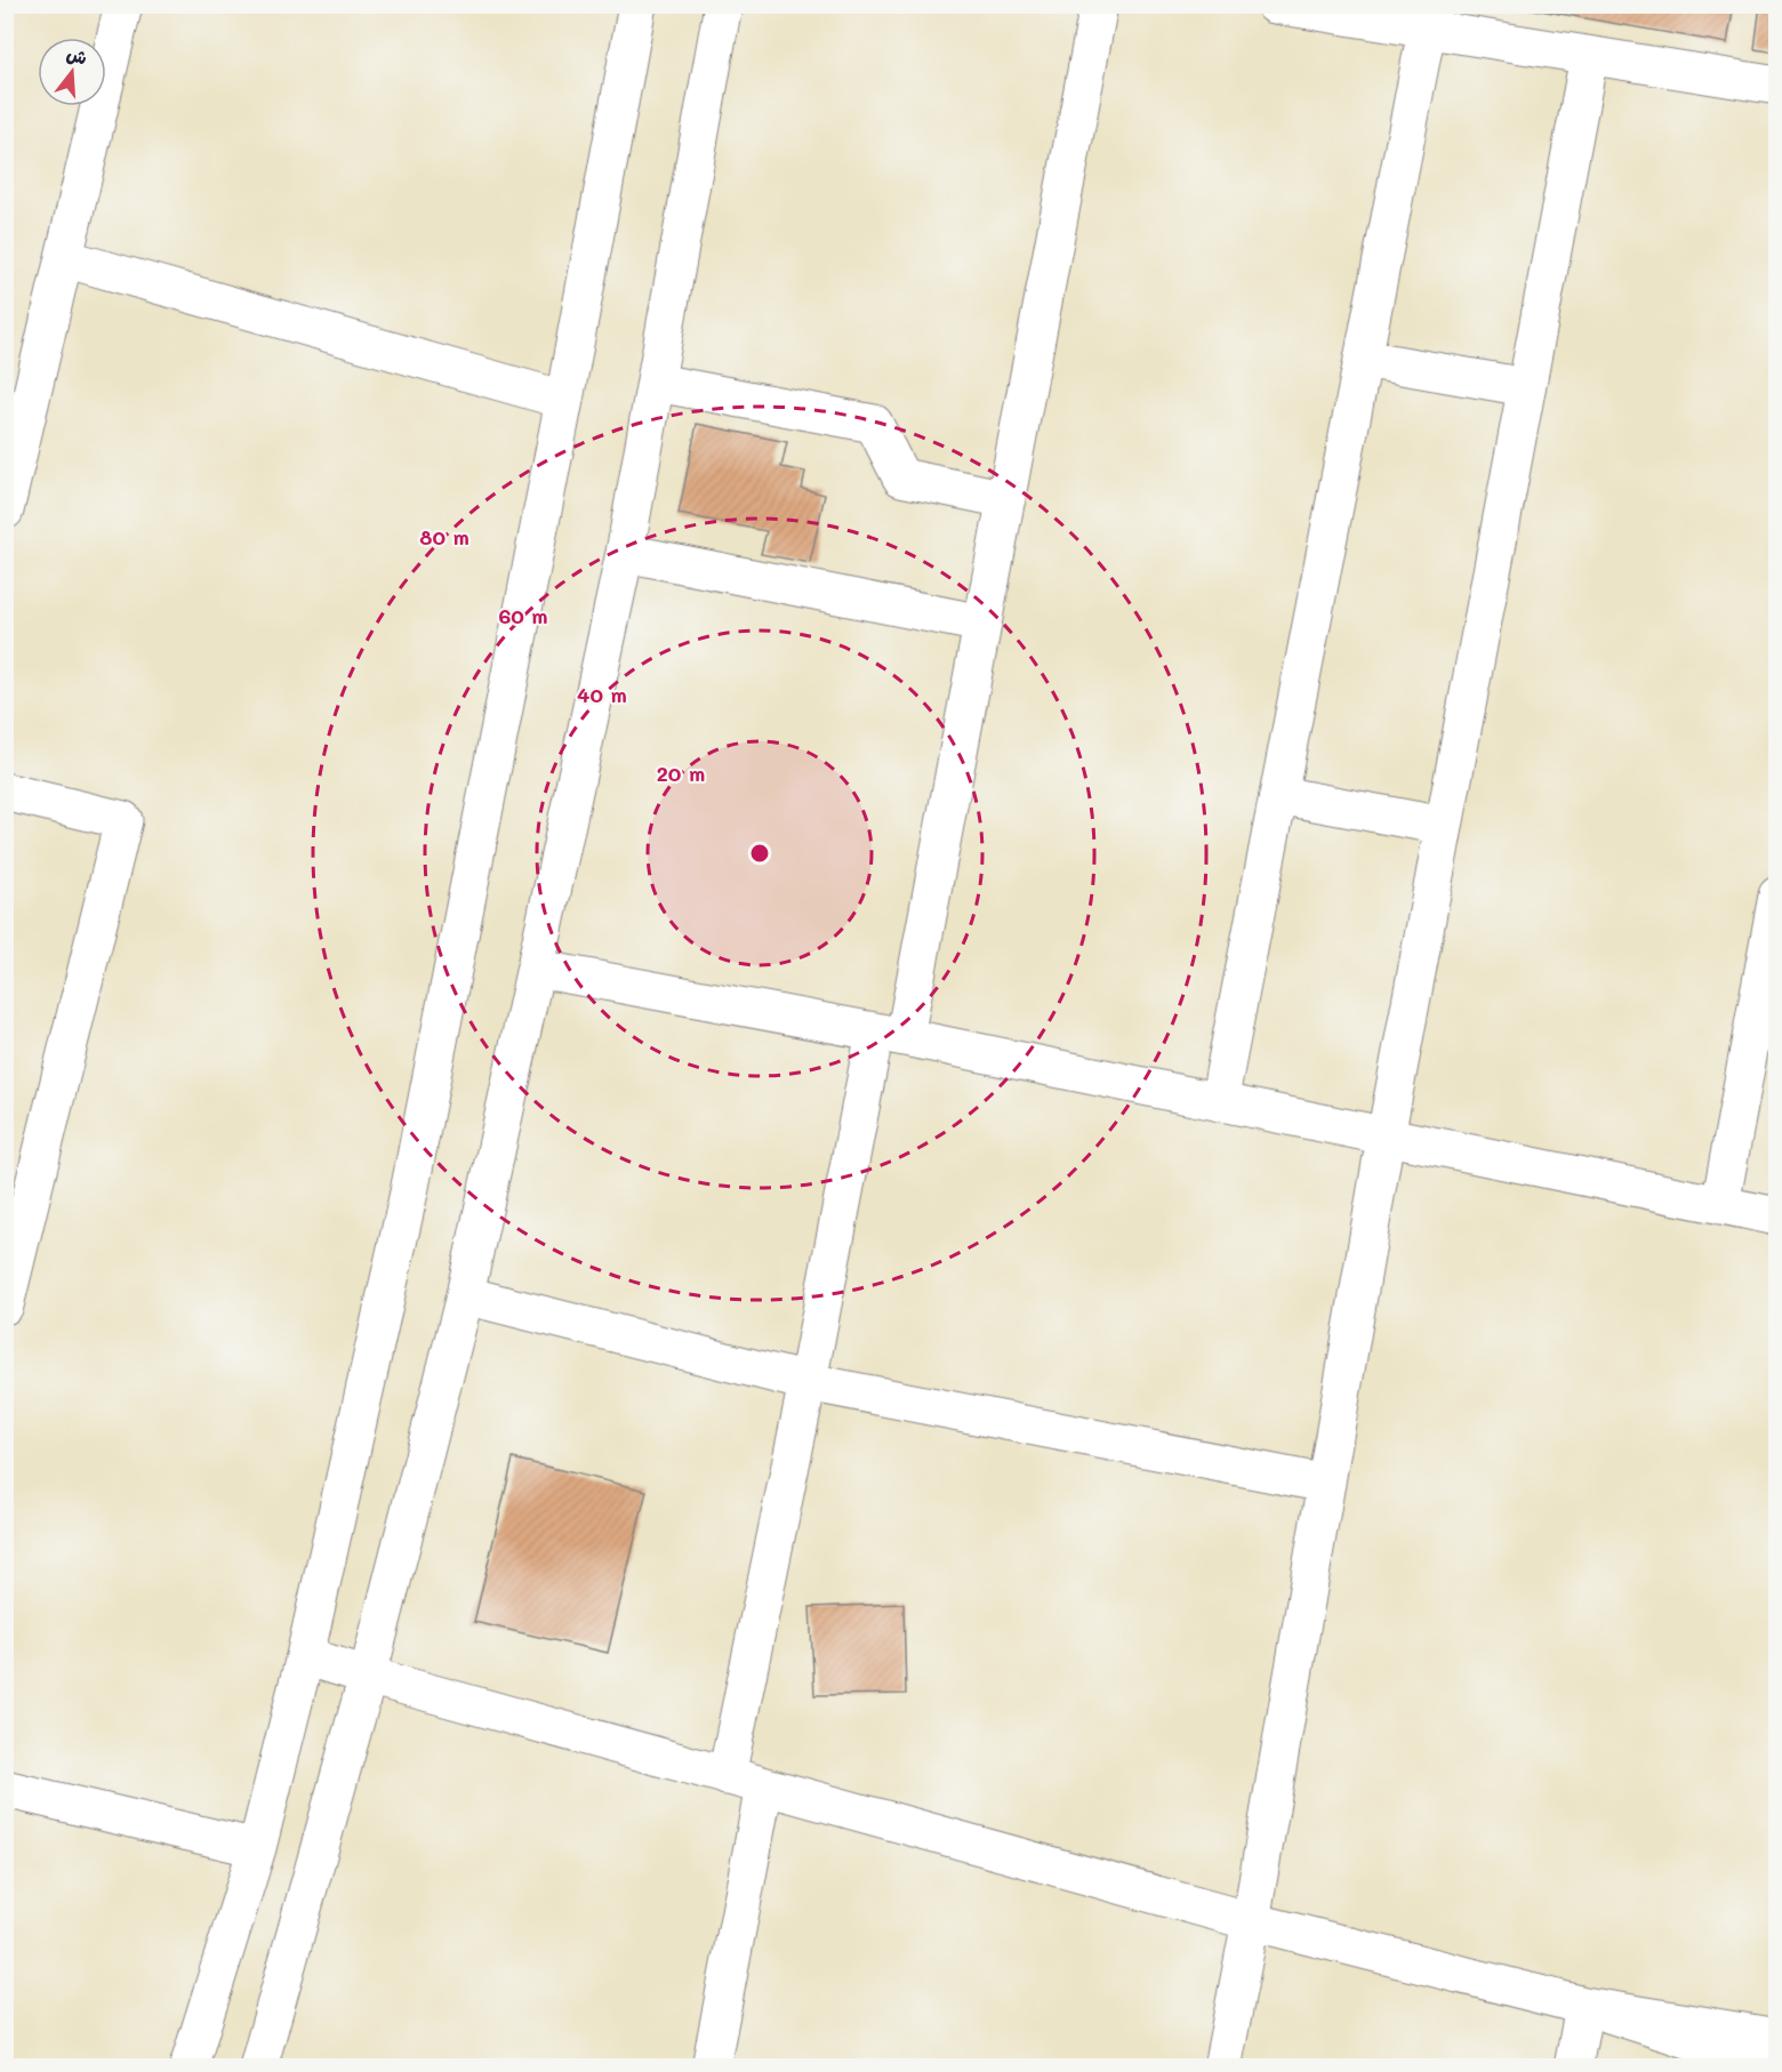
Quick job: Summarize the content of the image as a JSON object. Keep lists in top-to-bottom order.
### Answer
{
  "north": "top",
  "rings": [
    "80 m",
    "60 m",
    "40 m",
    "20 m"
  ]
}
